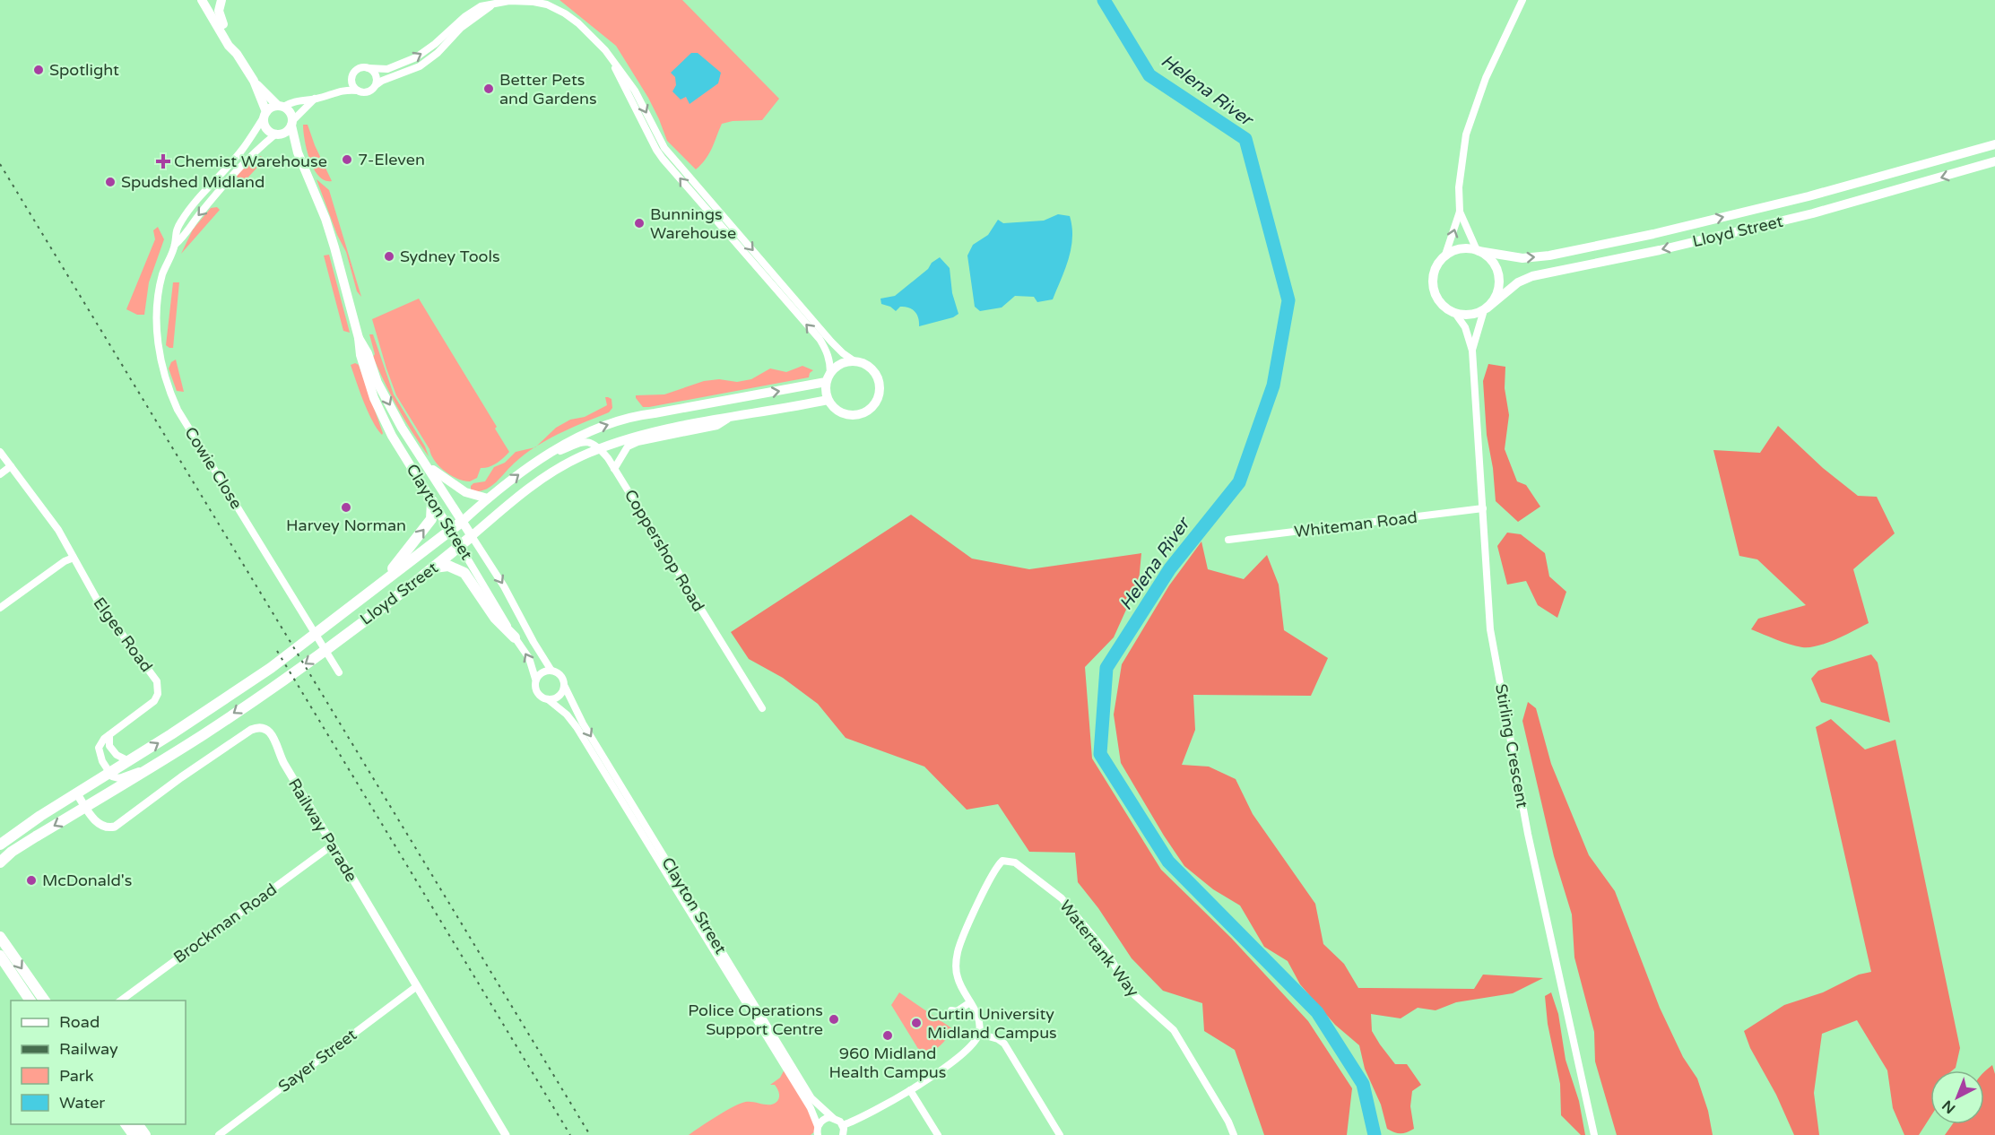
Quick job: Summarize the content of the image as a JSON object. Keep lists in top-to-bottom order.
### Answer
{
  "streets": {
    "main road": ["Lloyd Street", "Clayton Street"],
    "street": [
      "Cowie Close",
      "Whiteman Road",
      "Coppershop Road",
      "Elgee Road",
      "Stirling Crescent",
      "Railway Parade",
      "Brockman Road",
      "Watertank Way",
      "Sayer Street"
    ]
  },
  "crossings": [
    ["Lloyd Street", "Clayton Street"],
    ["Lloyd Street", "Coppershop Road"],
    ["Lloyd Street", "Elgee Road"],
    ["Lloyd Street", "Stirling Crescent"],
    ["Lloyd Street", "Railway Parade"],
    ["Cowie Close", "Clayton Street"],
    ["Whiteman Road", "Stirling Crescent"],
    ["Railway Parade", "Brockman Road"],
    ["Railway Parade", "Sayer Street"]
  ],
  "one_way": ["Clayton Street"],
  "water": ["Helena River"],
  "places": {
    "other": [
      "Spotlight",
      "Better Pets and Gardens",
      "7-Eleven",
      "Spudshed Midland",
      "Bunnings Warehouse",
      "Sydney Tools",
      "Harvey Norman",
      "McDonald's",
      "Police Operations Support Centre",
      "Curtin University Midland Campus",
      "960 Midland Health Campus"
    ],
    "health": ["Chemist Warehouse"]
  },
  "legend": [
    "Road",
    "Railway",
    "Park",
    "Water"
  ],
  "north": "bottom left"
}
